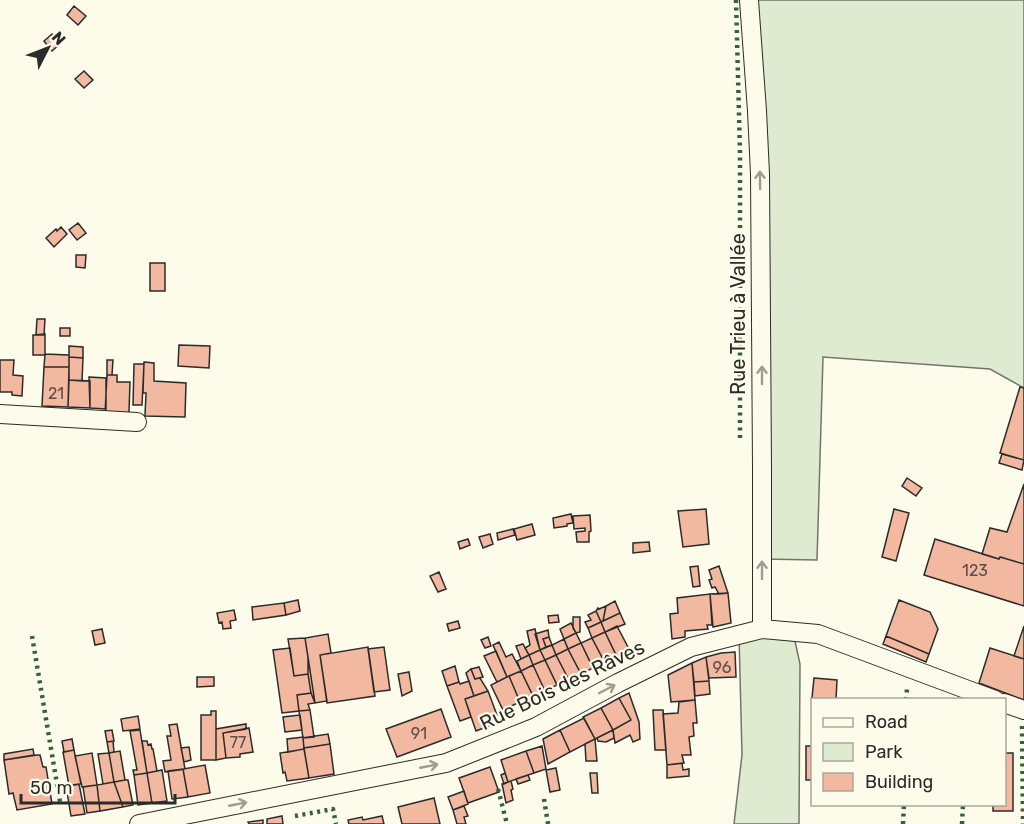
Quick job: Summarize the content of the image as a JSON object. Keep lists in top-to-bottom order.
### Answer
{
  "streets": {
    "street": ["Rue Trieu à Vallée", "Rue Bois des Râves"]
  },
  "crossings": [
    ["Rue Trieu à Vallée", "Rue Bois des Râves"]
  ],
  "one_way": ["Rue Trieu à Vallée", "Rue Bois des Râves"],
  "house_numbers": [
    "21",
    "123",
    "96",
    "91",
    "77"
  ],
  "legend": ["Road", "Park", "Building"],
  "scale_bar": "50 m",
  "north": "top right"
}
